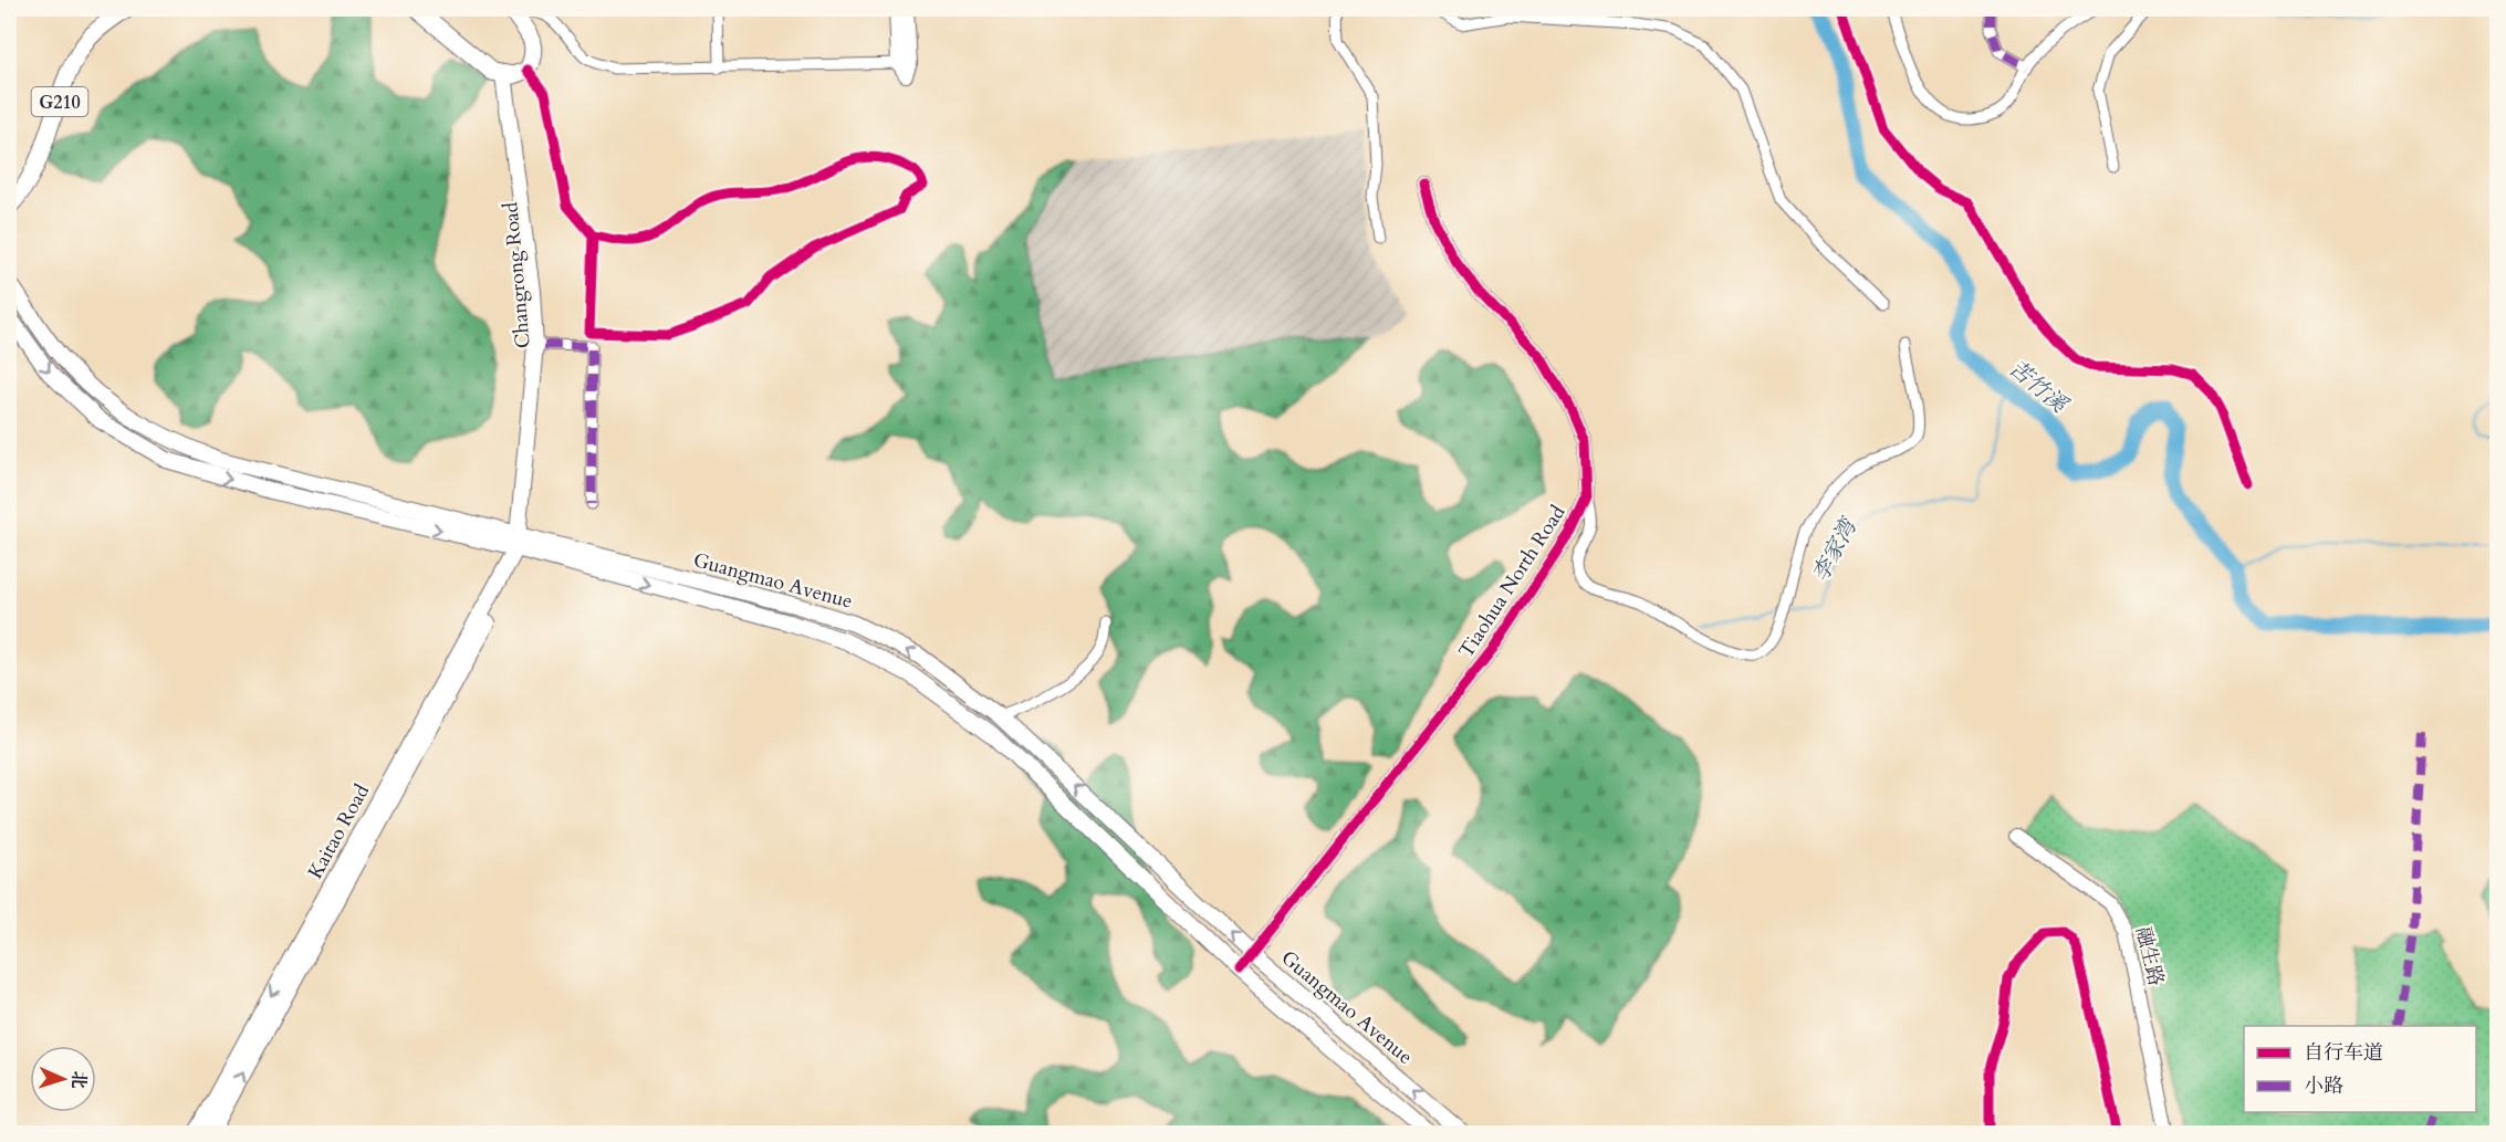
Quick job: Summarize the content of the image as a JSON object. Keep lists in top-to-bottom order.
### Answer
{
  "streets": {
    "highway": ["G210"],
    "main road": ["Changrong Road", "Guangmao Avenue", "Kaitao Road"],
    "street": ["Tiaohua North Road", "融生路"]
  },
  "crossings": [
    ["Changrong Road", "Guangmao Avenue"],
    ["Changrong Road", "Kaitao Road"],
    ["Guangmao Avenue", "Tiaohua North Road"],
    ["Guangmao Avenue", "Kaitao Road"]
  ],
  "water": ["苦竹溪", "李家湾"],
  "legend": ["自行车道", "小路"],
  "north": "right"
}
